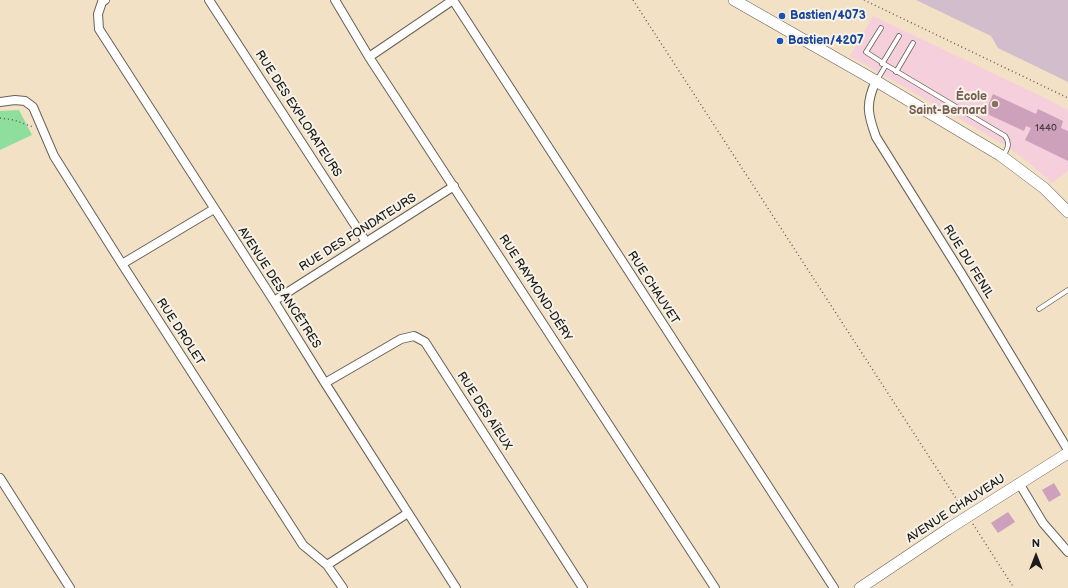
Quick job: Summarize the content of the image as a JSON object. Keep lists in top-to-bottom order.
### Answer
{
  "streets": {
    "main road": ["AVENUE CHAUVEAU"],
    "street": [
      "RUE DES EXPLORATEURS",
      "RUE DES FONDATEURS",
      "RUE DU FENIL",
      "AVENUE DES ANCÊTRES",
      "RUE RAYMOND-DÉRY",
      "RUE CHAUVET",
      "RUE DROLET",
      "RUE DES AÏEUX"
    ]
  },
  "crossings": [
    ["RUE DES EXPLORATEURS", "RUE DES FONDATEURS"],
    ["RUE DES FONDATEURS", "AVENUE DES ANCÊTRES"],
    ["RUE DES FONDATEURS", "RUE RAYMOND-DÉRY"],
    ["RUE DU FENIL", "AVENUE CHAUVEAU"],
    ["AVENUE DES ANCÊTRES", "RUE DES AÏEUX"]
  ],
  "places": ["Bastien/4073", "Bastien/4207", "École Saint-Bernard"],
  "house_numbers": ["1440"],
  "north": "top"
}
